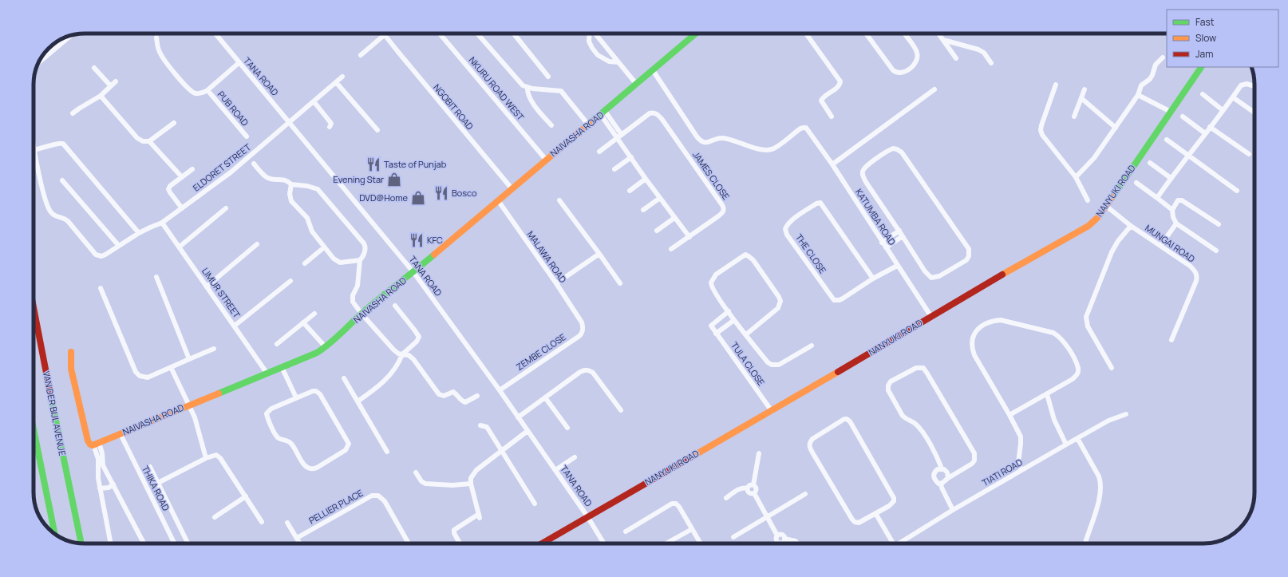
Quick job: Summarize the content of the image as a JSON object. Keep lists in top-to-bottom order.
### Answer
{
  "streets": {
    "street": [
      "TANA ROAD",
      "NKURU ROAD WEST",
      "NGOBIT ROAD",
      "PUB ROAD",
      "NAIVASHA ROAD",
      "ELDORET STREET",
      "JAMES CLOSE",
      "NANYUKI ROAD",
      "KATUMBA ROAD",
      "MUNGAI ROAD",
      "THE CLOSE",
      "MALAWA ROAD",
      "LIMUR STREET",
      "ZEMBE CLOSE",
      "TULA CLOSE",
      "VAN DER BIJL AVENUE",
      "TIATI ROAD",
      "THIKA ROAD",
      "PELLIER PLACE"
    ]
  },
  "crossings": [
    ["TANA ROAD", "NAIVASHA ROAD"],
    ["TANA ROAD", "ELDORET STREET"],
    ["TANA ROAD", "NANYUKI ROAD"],
    ["TANA ROAD", "ZEMBE CLOSE"],
    ["NKURU ROAD WEST", "NAIVASHA ROAD"],
    ["NGOBIT ROAD", "NAIVASHA ROAD"],
    ["NAIVASHA ROAD", "JAMES CLOSE"],
    ["NAIVASHA ROAD", "MALAWA ROAD"],
    ["NAIVASHA ROAD", "LIMUR STREET"],
    ["NAIVASHA ROAD", "THIKA ROAD"],
    ["ELDORET STREET", "LIMUR STREET"],
    ["JAMES CLOSE", "KATUMBA ROAD"],
    ["NANYUKI ROAD", "KATUMBA ROAD"],
    ["NANYUKI ROAD", "MUNGAI ROAD"],
    ["NANYUKI ROAD", "TULA CLOSE"],
    ["KATUMBA ROAD", "THE CLOSE"],
    ["MALAWA ROAD", "ZEMBE CLOSE"]
  ],
  "places": {
    "restaurant": ["Taste of Punjab", "Bosco", "KFC"],
    "shop": ["Evening Star", "DVD@Home"]
  },
  "legend": ["Fast", "Slow", "Jam"]
}
